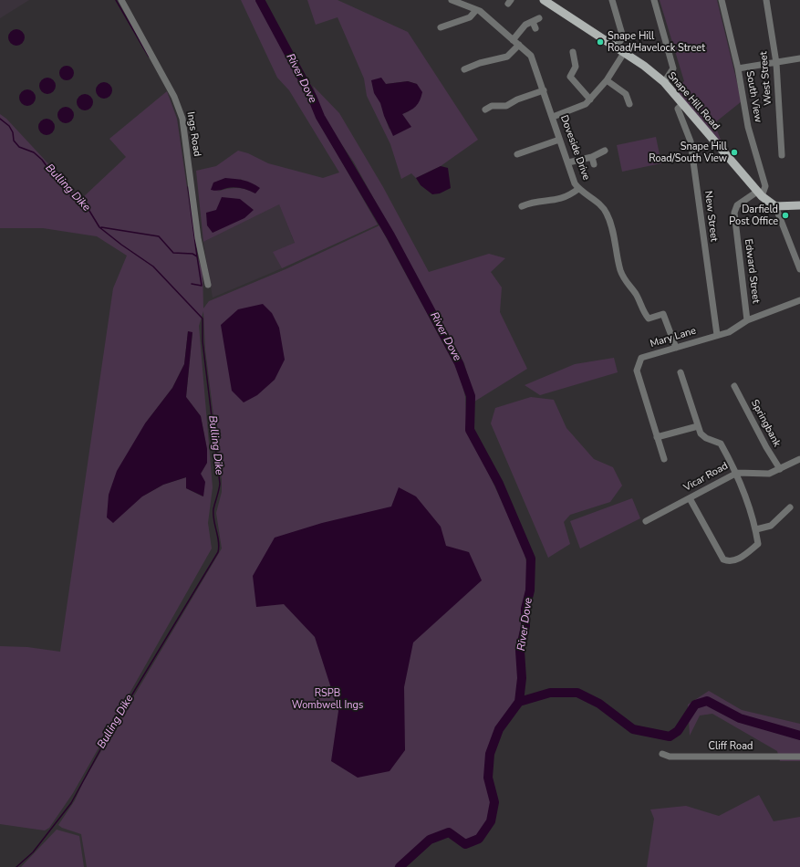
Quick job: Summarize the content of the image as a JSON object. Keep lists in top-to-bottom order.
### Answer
{
  "streets": {
    "main road": ["Snape Hill Road"],
    "street": [
      "West Street",
      "South View",
      "Ings Road",
      "Doveside Drive",
      "New Street",
      "Edward Street",
      "Mary Lane",
      "Springbank",
      "Vicar Road",
      "Cliff Road"
    ]
  },
  "crossings": [
    ["South View", "Snape Hill Road"],
    ["South View", "Edward Street"],
    ["Snape Hill Road", "New Street"],
    ["Snape Hill Road", "Edward Street"],
    ["Doveside Drive", "Mary Lane"],
    ["New Street", "Mary Lane"],
    ["Edward Street", "Mary Lane"],
    ["Springbank", "Vicar Road"]
  ],
  "water": ["River Dove", "Bulling Dike"],
  "parks": ["RSPB Wombwell Ings"],
  "places": ["Snape Hill Road/Havelock Street", "Snape Hill Road/South View", "Darfield Post Office"]
}
